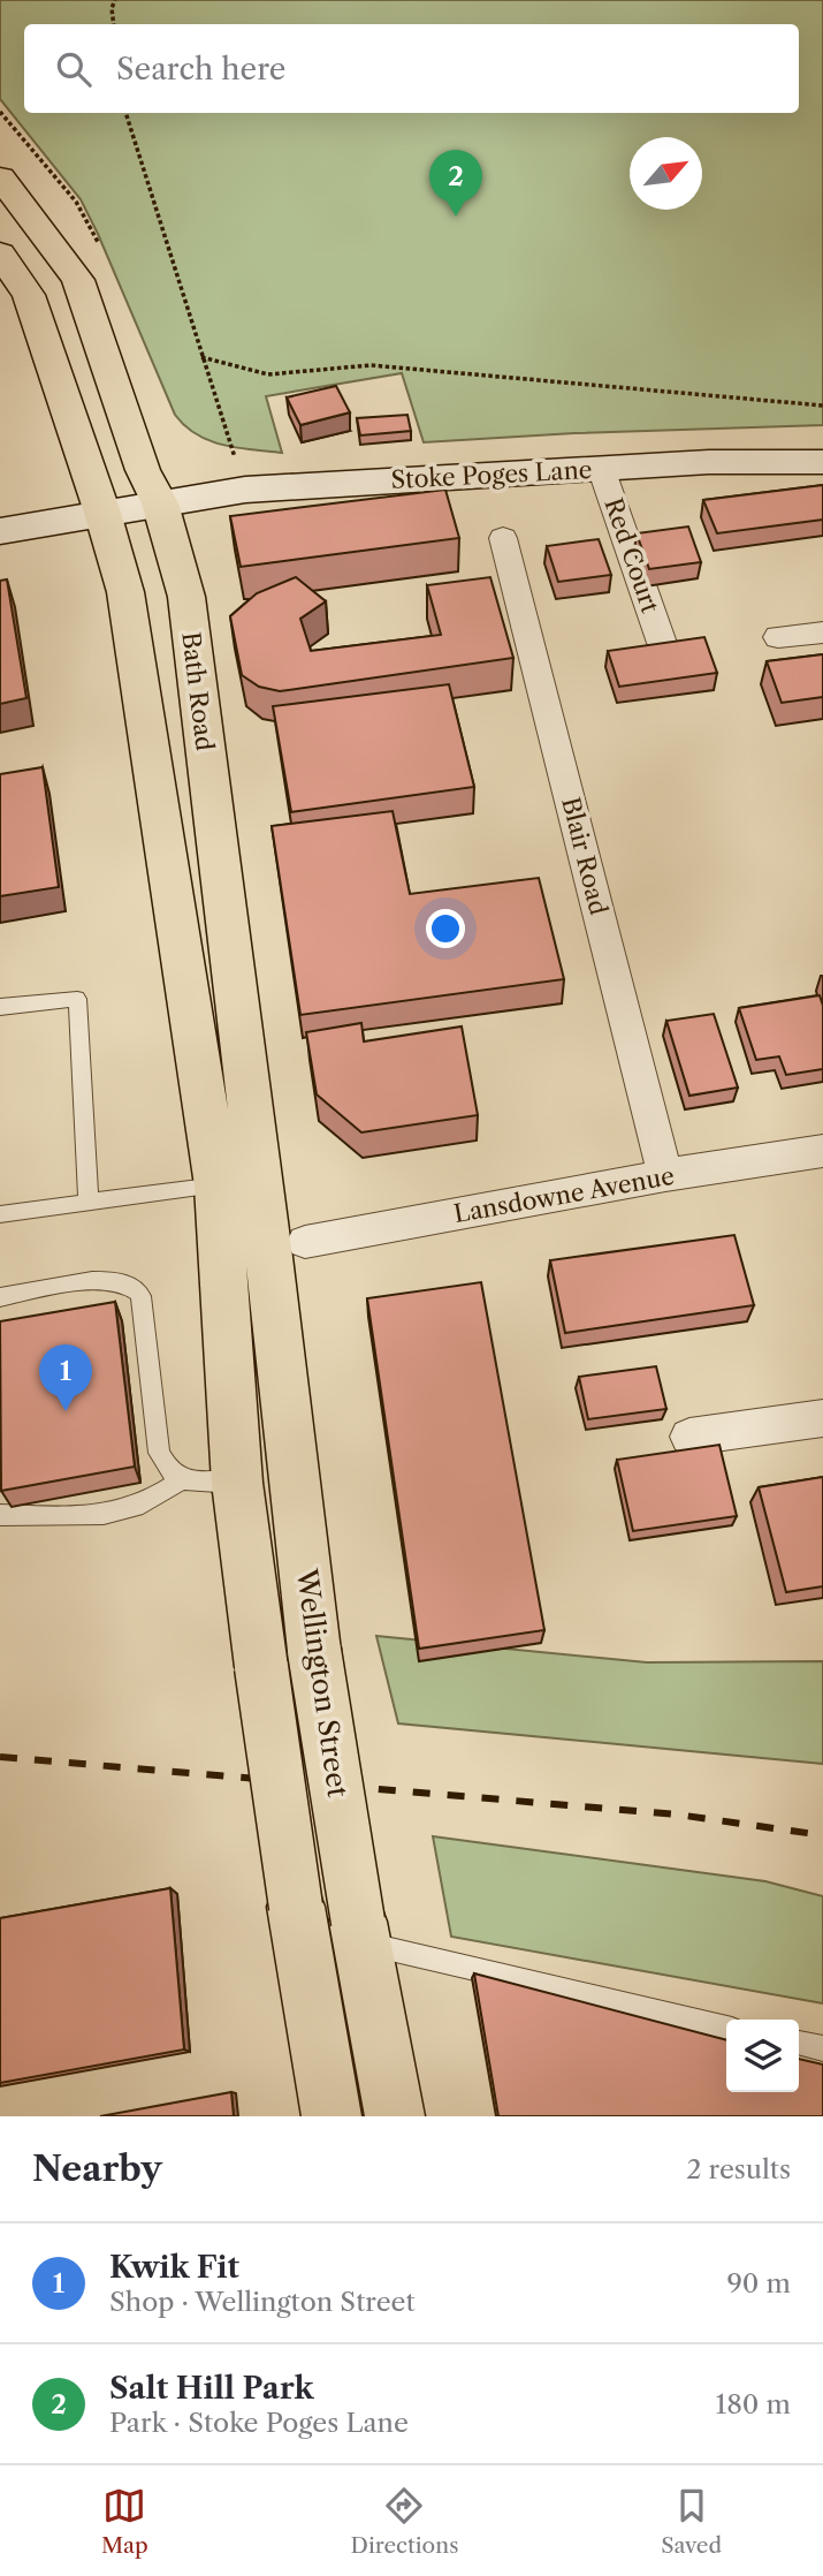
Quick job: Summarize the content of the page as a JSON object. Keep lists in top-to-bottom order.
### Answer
{
  "streets": {
    "main road": ["Bath Road", "Wellington Street"],
    "street": [
      "Stoke Poges Lane",
      "Red Court",
      "Blair Road",
      "Lansdowne Avenue"
    ]
  },
  "crossings": [
    ["Stoke Poges Lane", "Red Court"],
    ["Stoke Poges Lane", "Bath Road"],
    ["Bath Road", "Lansdowne Avenue"],
    ["Bath Road", "Wellington Street"],
    ["Blair Road", "Lansdowne Avenue"],
    ["Lansdowne Avenue", "Wellington Street"]
  ],
  "north": "top right",
  "page": {
    "search": "Search here",
    "pins": ["2", "1"],
    "heading": ["Nearby", "2 results"],
    "list": [
      {
        "mark": "1",
        "name": "Kwik Fit",
        "note": "Shop · Wellington Street",
        "value": "90 m"
      },
      {
        "mark": "2",
        "name": "Salt Hill Park",
        "note": "Park · Stoke Poges Lane",
        "value": "180 m"
      }
    ],
    "nav": ["Map", "Directions", "Saved"]
  }
}
